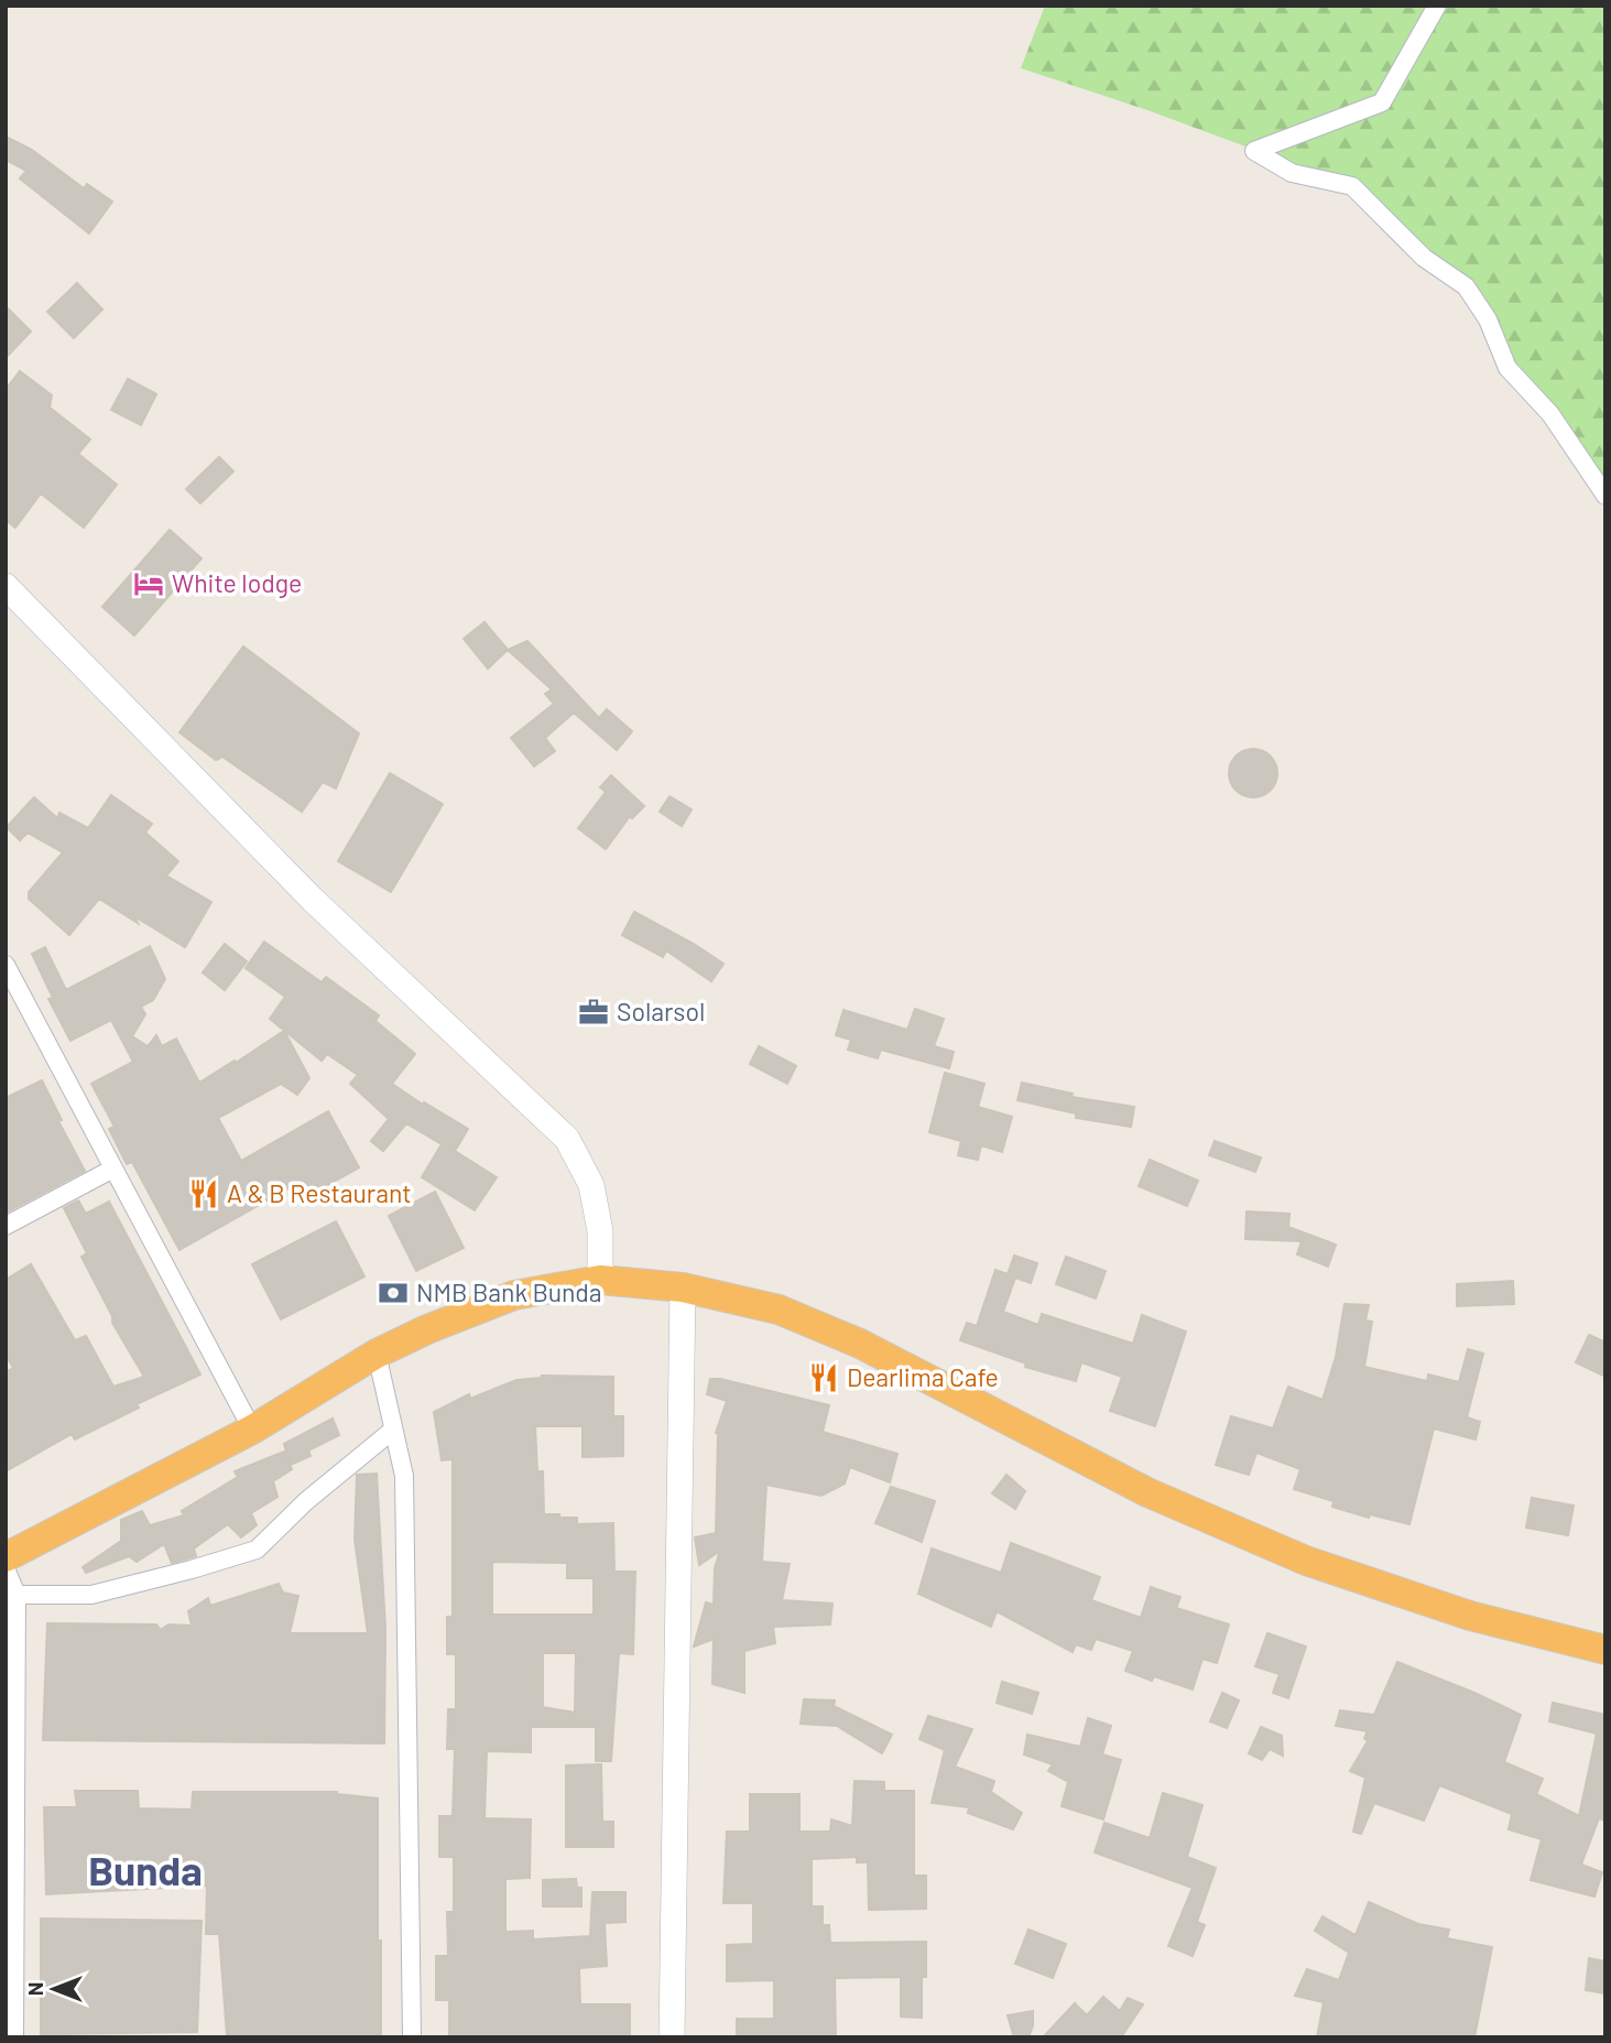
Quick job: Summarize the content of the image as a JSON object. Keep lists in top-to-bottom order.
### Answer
{
  "districts": ["Bunda"],
  "places": {
    "hotel": ["White lodge"],
    "office": ["Solarsol"],
    "restaurant": ["A & B Restaurant", "Dearlima Cafe"],
    "bank": ["NMB Bank Bunda"]
  },
  "north": "left"
}
